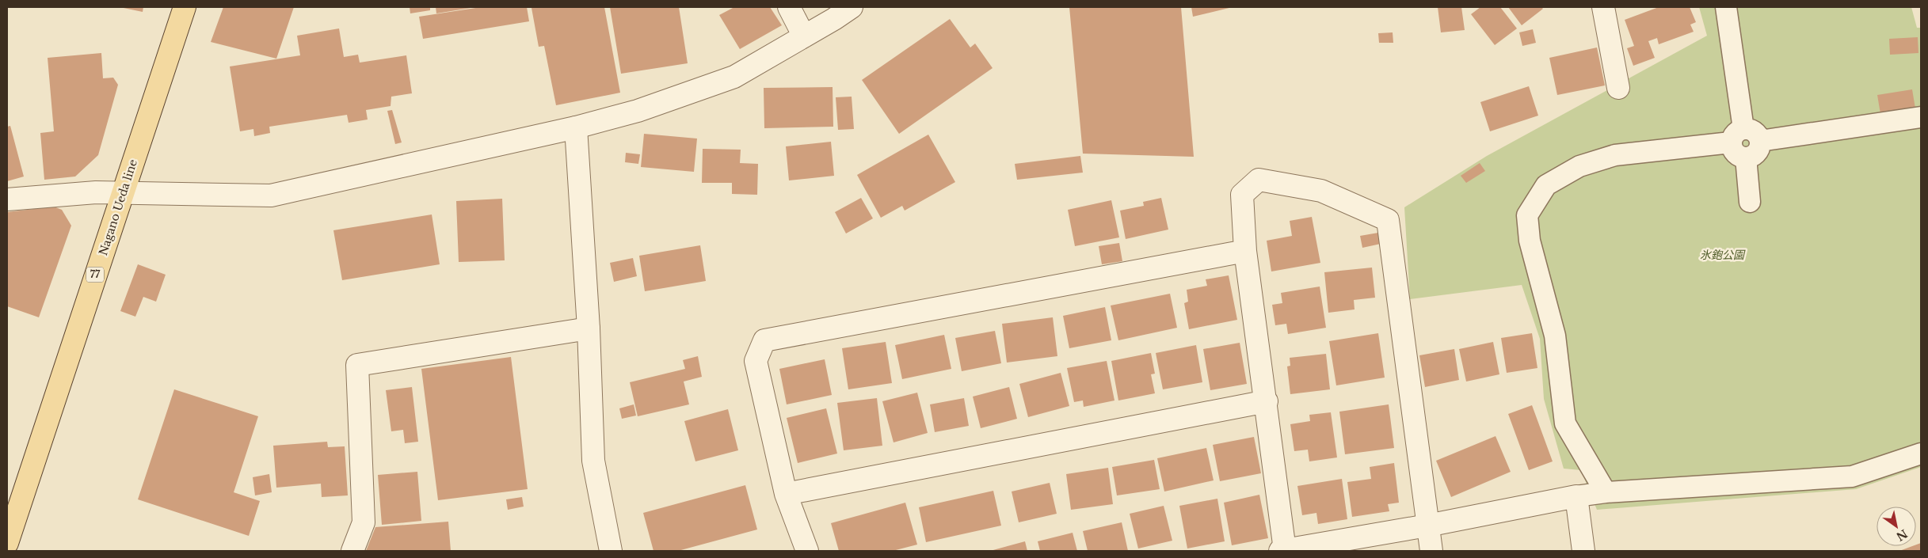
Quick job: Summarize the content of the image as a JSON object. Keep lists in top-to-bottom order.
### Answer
{
  "streets": {
    "main road": ["Nagano Ueda line", "77"]
  },
  "parks": ["氷鉋公園"],
  "north": "bottom right"
}
